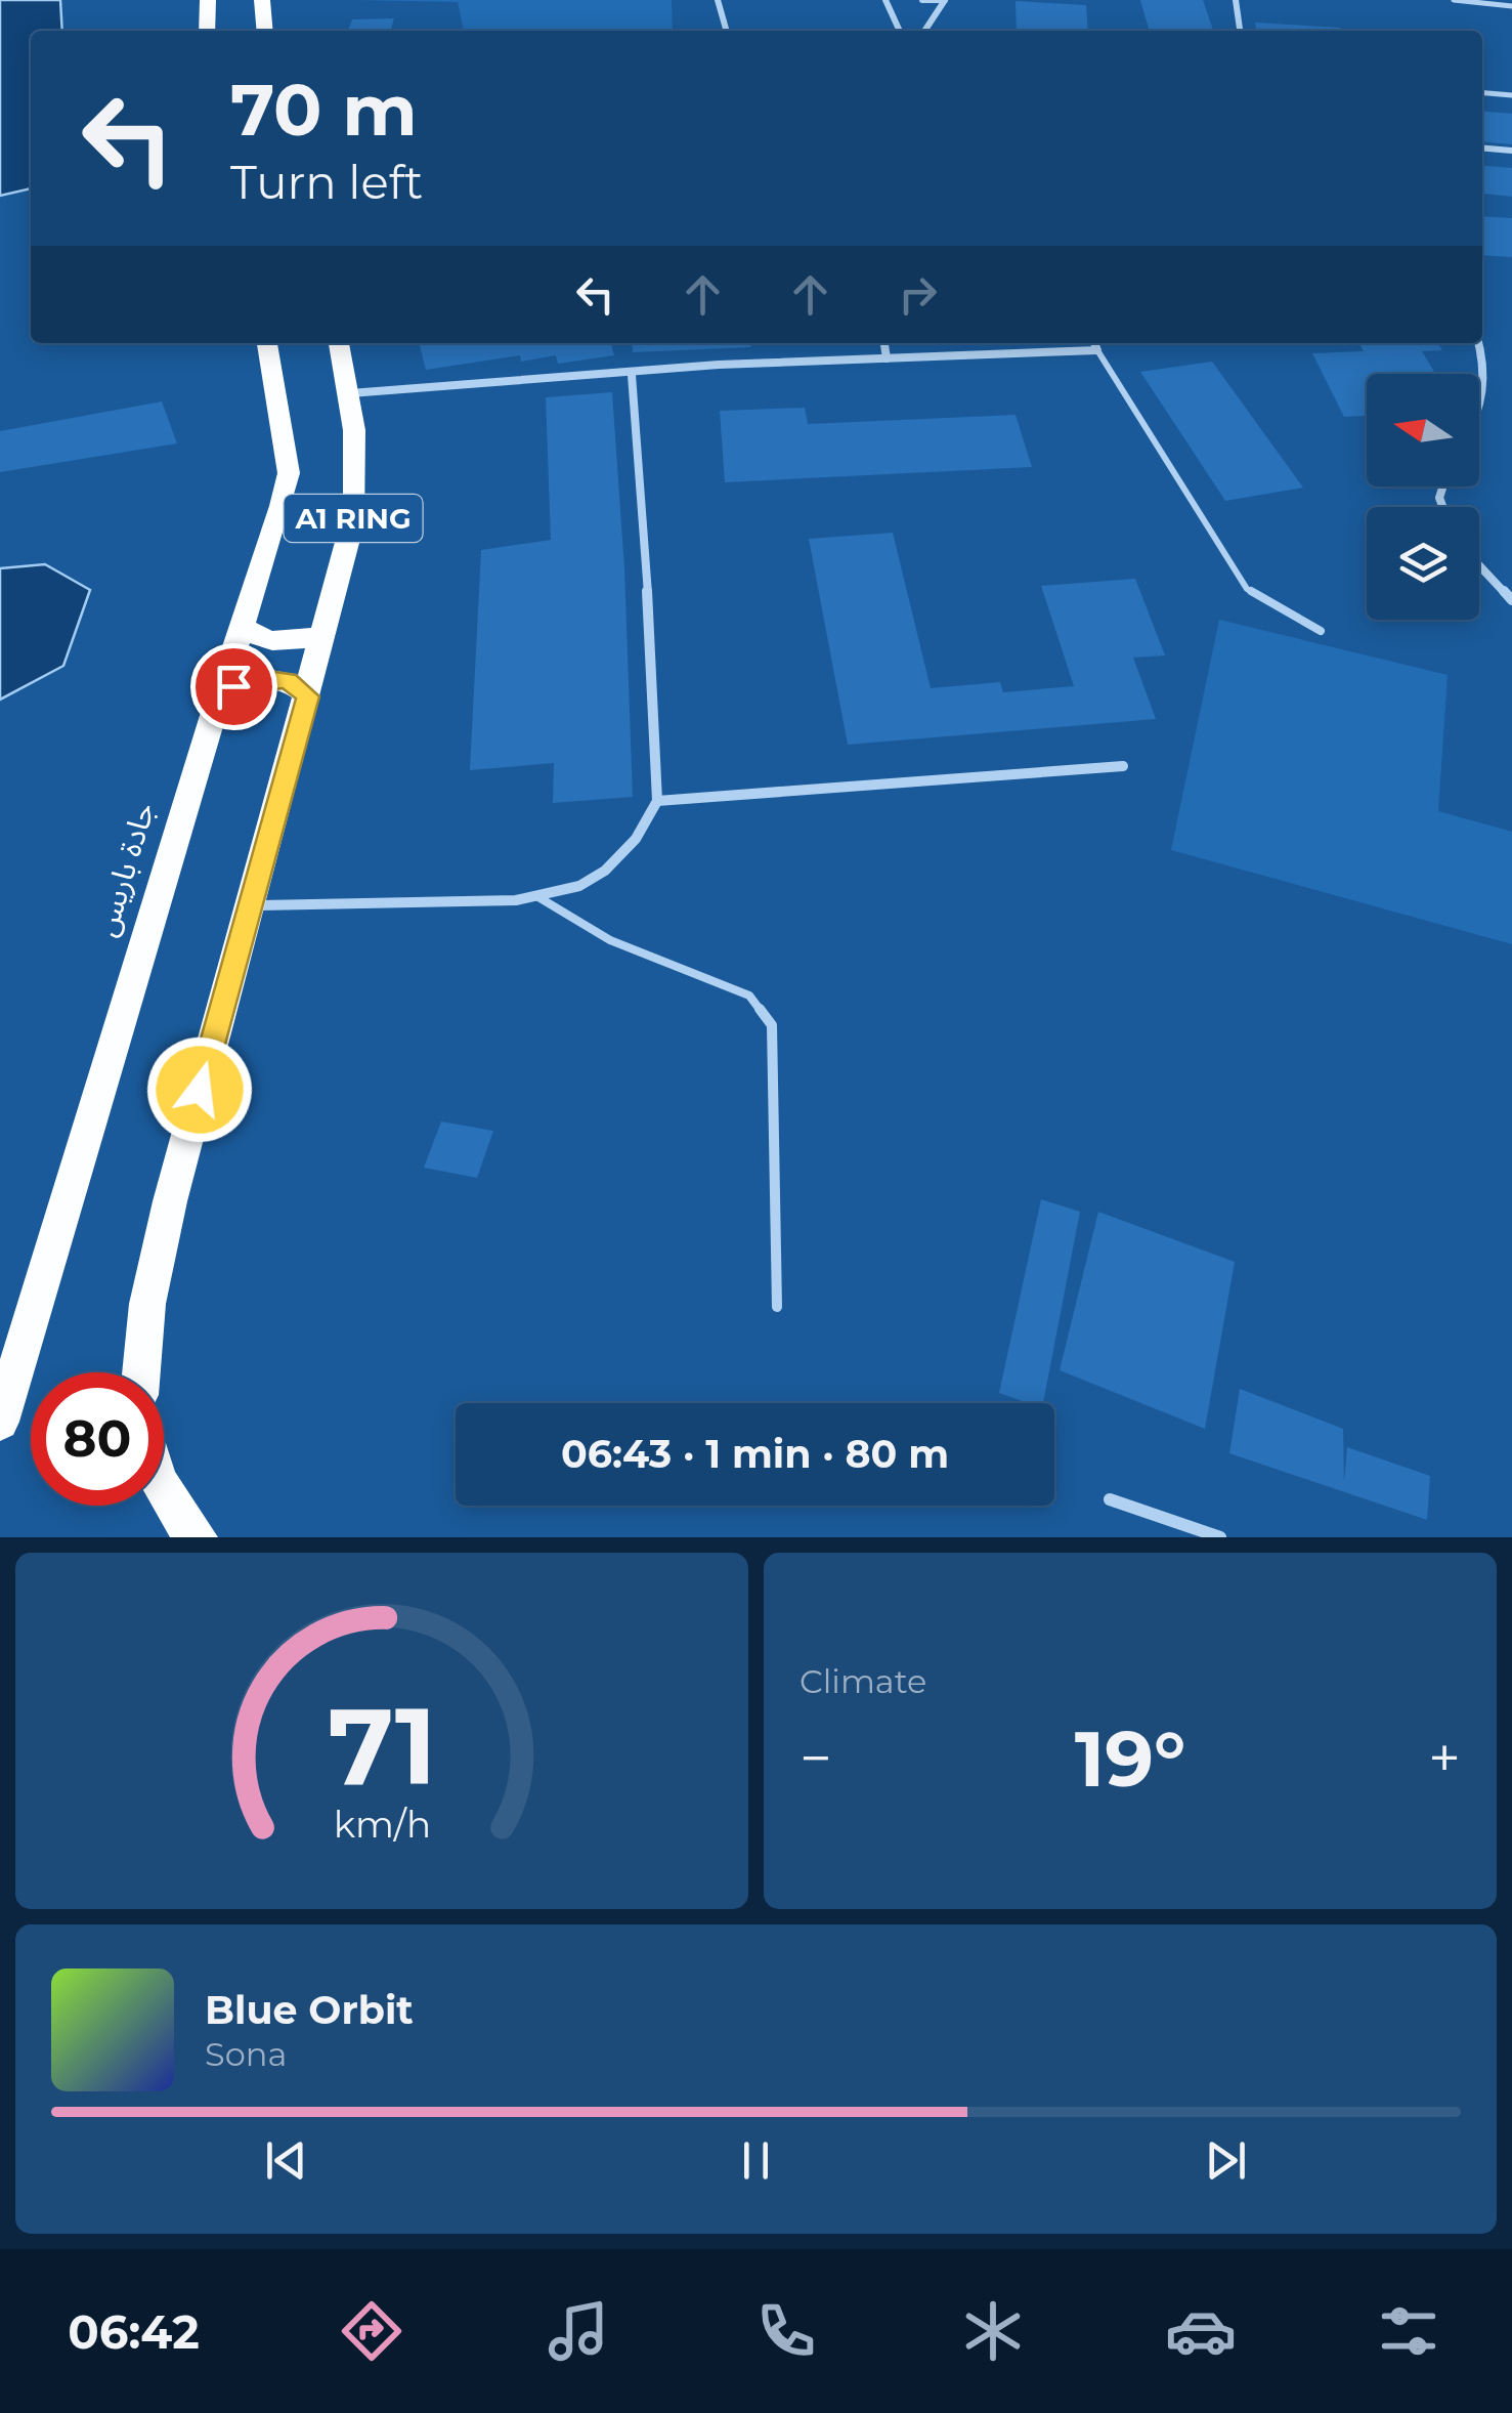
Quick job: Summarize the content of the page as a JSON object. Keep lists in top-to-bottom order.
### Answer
{
  "streets": {
    "highway": ["A1 RING", "جادة باريس"]
  },
  "north": "left",
  "page": {
    "turn": ["70 m", "Turn left"],
    "limit": "80",
    "trip": "06:43 · 1 min · 80 m",
    "tile": "Climate",
    "heat": ["−", "19°", "+"],
    "song": ["Blue Orbit", "Sona"],
    "tabs": "06:42",
    "gauge": ["71", "km/h"]
  }
}
